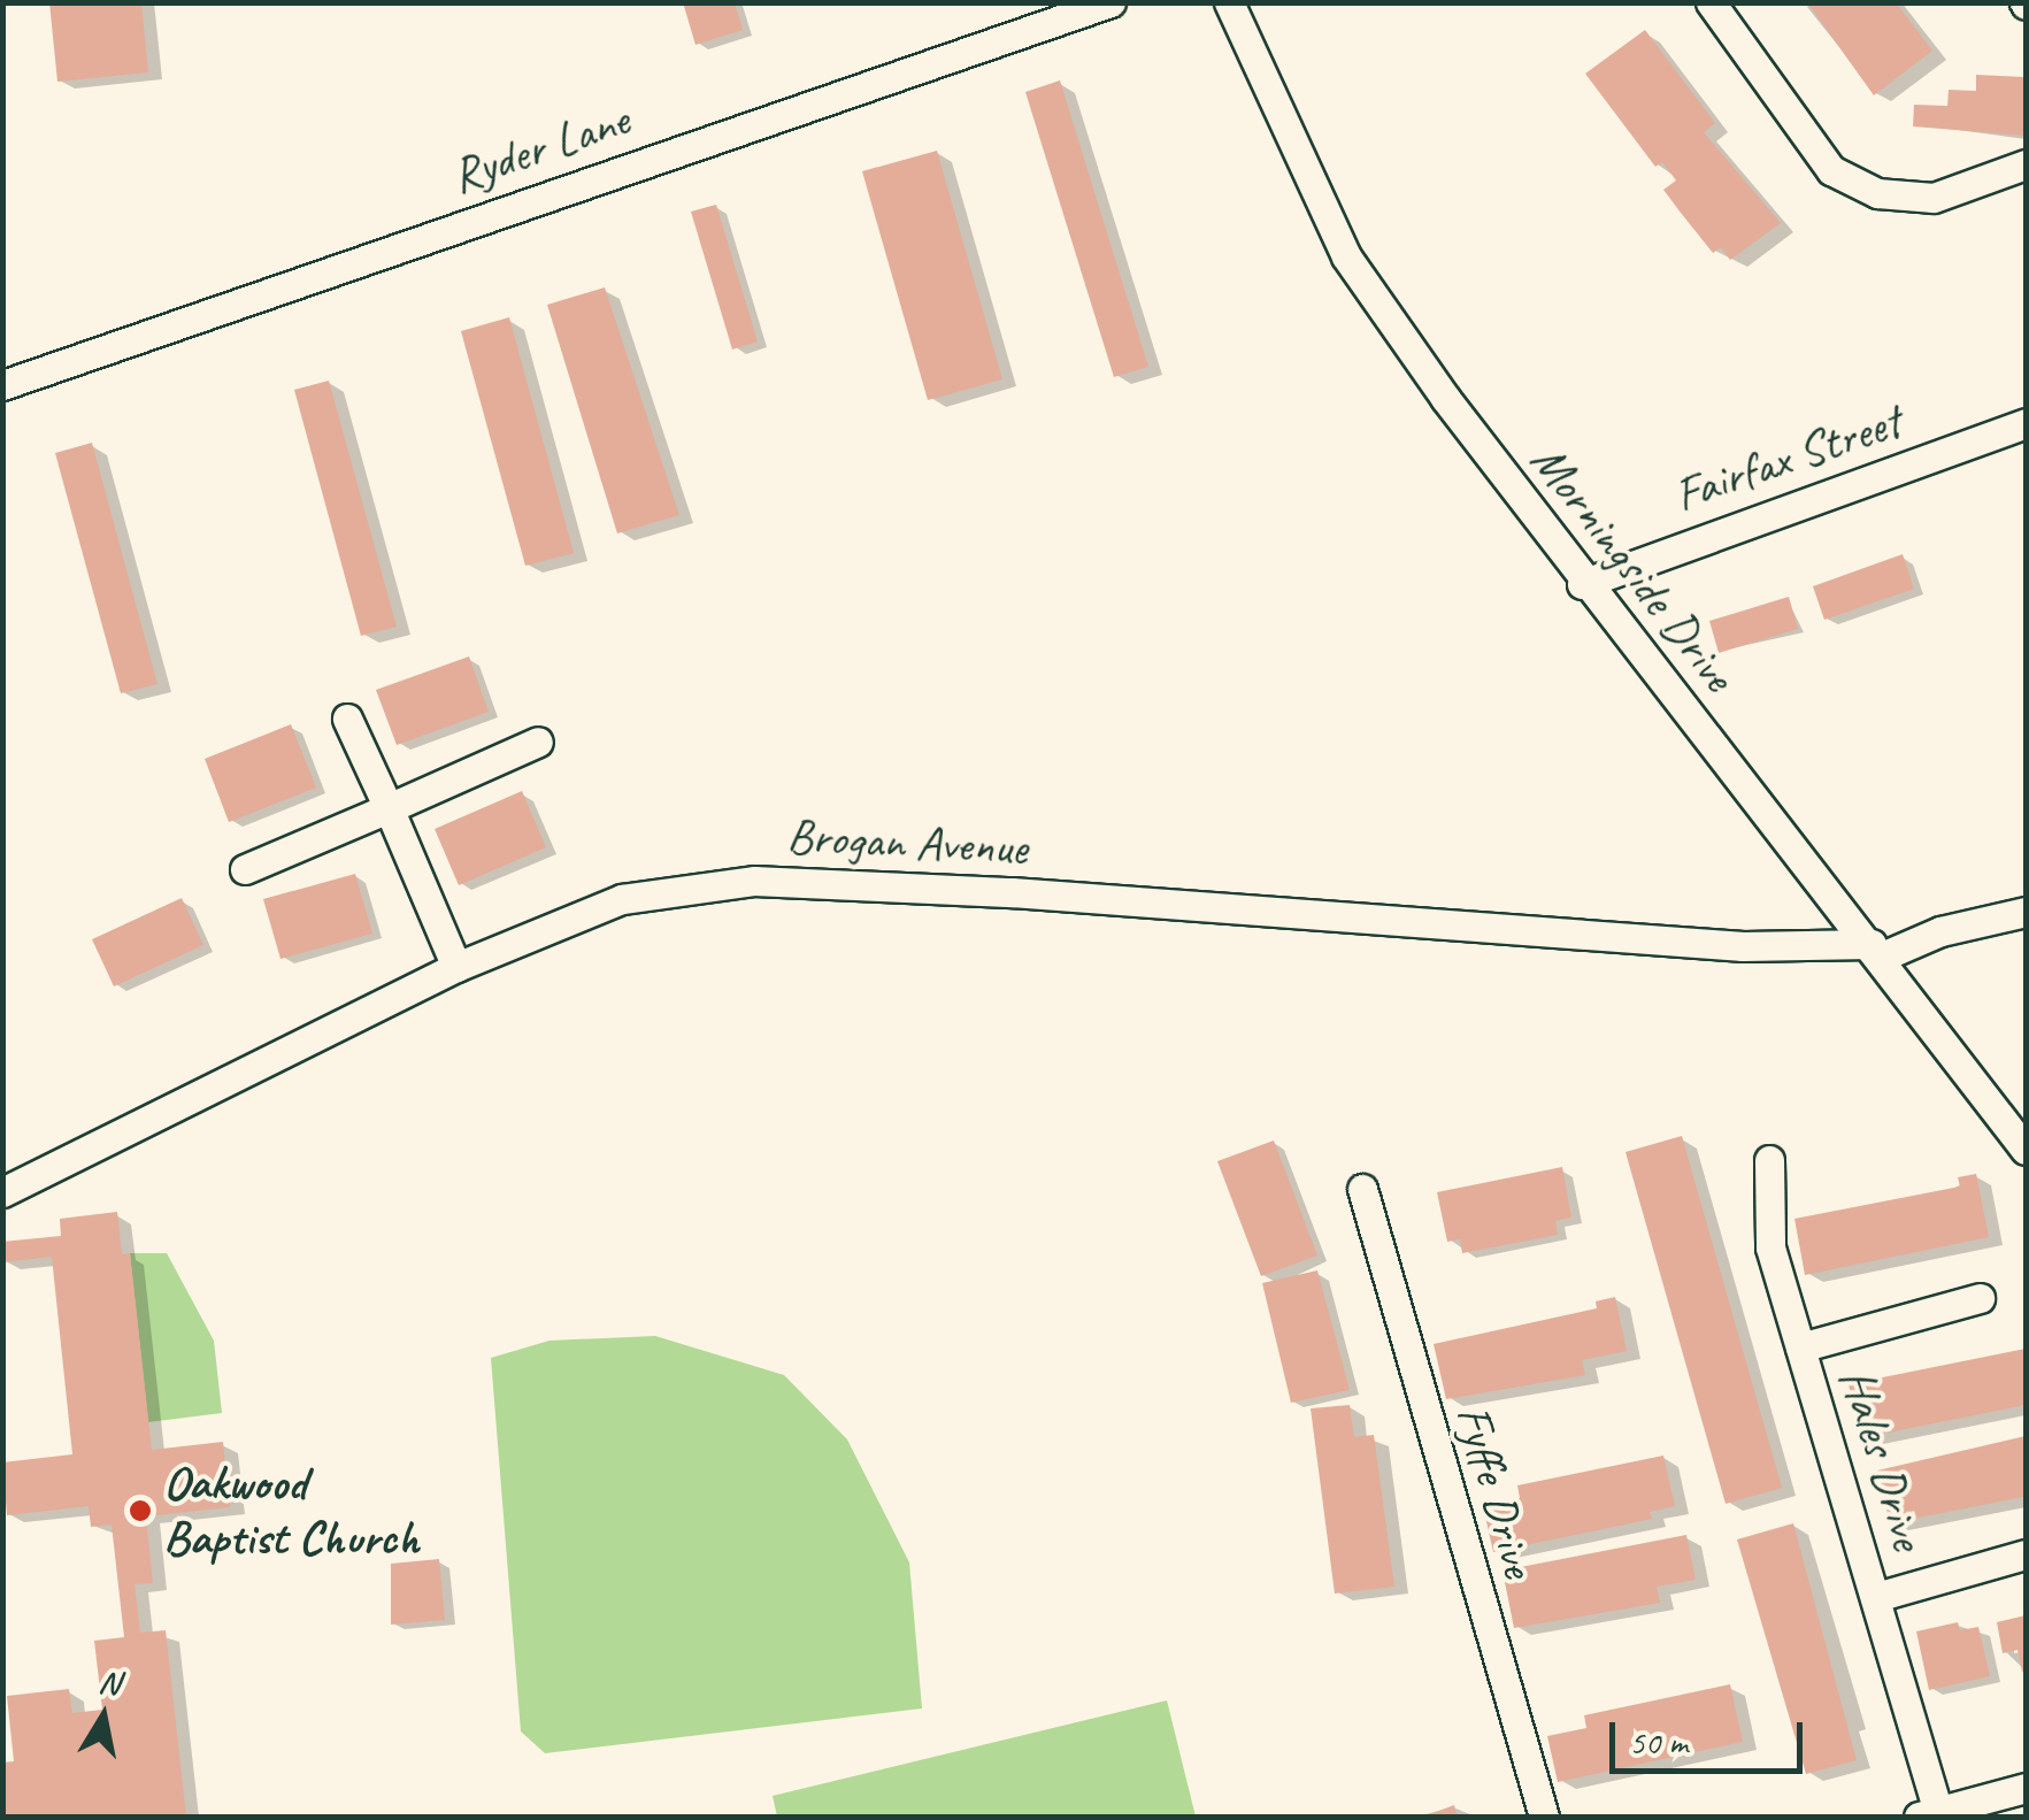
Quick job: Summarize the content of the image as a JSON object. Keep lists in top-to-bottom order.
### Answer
{
  "streets": {
    "street": [
      "Ryder Lane",
      "Fairfax Street",
      "Morningside Drive",
      "Brogan Avenue",
      "Hales Drive",
      "Fyffe Drive"
    ]
  },
  "crossings": [
    ["Fairfax Street", "Morningside Drive"],
    ["Morningside Drive", "Brogan Avenue"]
  ],
  "places": ["Oakwood Baptist Church"],
  "scale_bar": "50 m",
  "north": "top"
}
